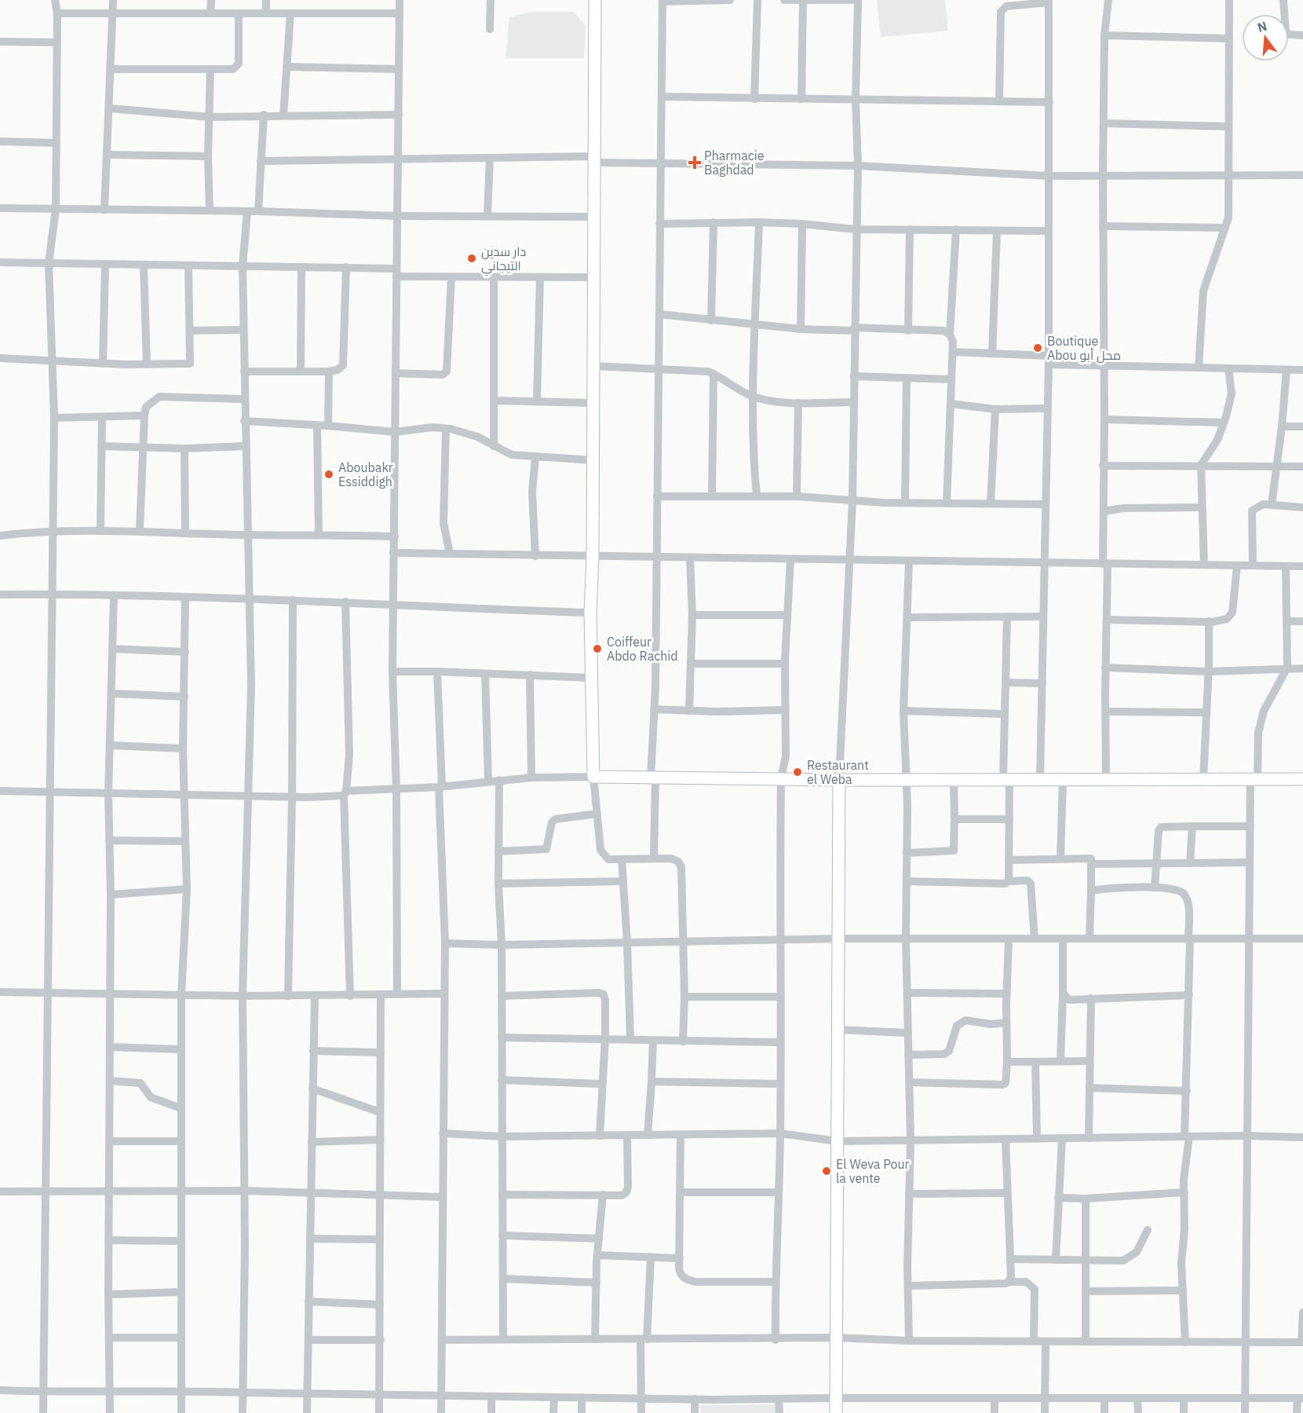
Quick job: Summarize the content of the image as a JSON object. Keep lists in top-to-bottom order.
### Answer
{
  "places": {
    "health": ["Pharmacie Baghdad"],
    "other": [
      "دار سدين التيجاني",
      "Boutique Abou محل أبو",
      "Aboubakr Essiddigh",
      "Coiffeur Abdo Rachid",
      "Restaurant el Weba",
      "El Weva Pour la vente"
    ]
  },
  "north": "top"
}
